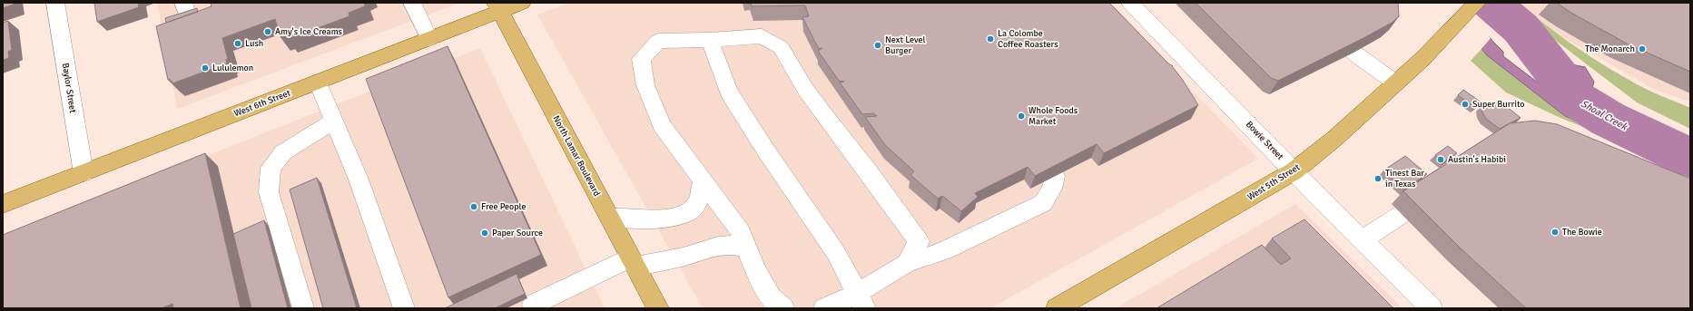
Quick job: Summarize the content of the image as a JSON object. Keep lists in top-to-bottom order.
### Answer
{
  "streets": {
    "main road": ["West 6th Street", "North Lamar Boulevard", "West 5th Street"],
    "street": ["Baylor Street", "Bowie Street"]
  },
  "crossings": [
    ["Baylor Street", "West 6th Street"],
    ["West 6th Street", "North Lamar Boulevard"],
    ["Bowie Street", "West 5th Street"]
  ],
  "water": ["Shoal Creek"],
  "places": [
    "Amy's Ice Creams",
    "La Colombe Coffee Roasters",
    "Lush",
    "Next Level Burger",
    "The Monarch",
    "Lululemon",
    "Super Burrito",
    "Whole Foods Market",
    "Austin's Habibi",
    "Tinest Bar in Texas",
    "Free People",
    "The Bowie",
    "Paper Source"
  ]
}
